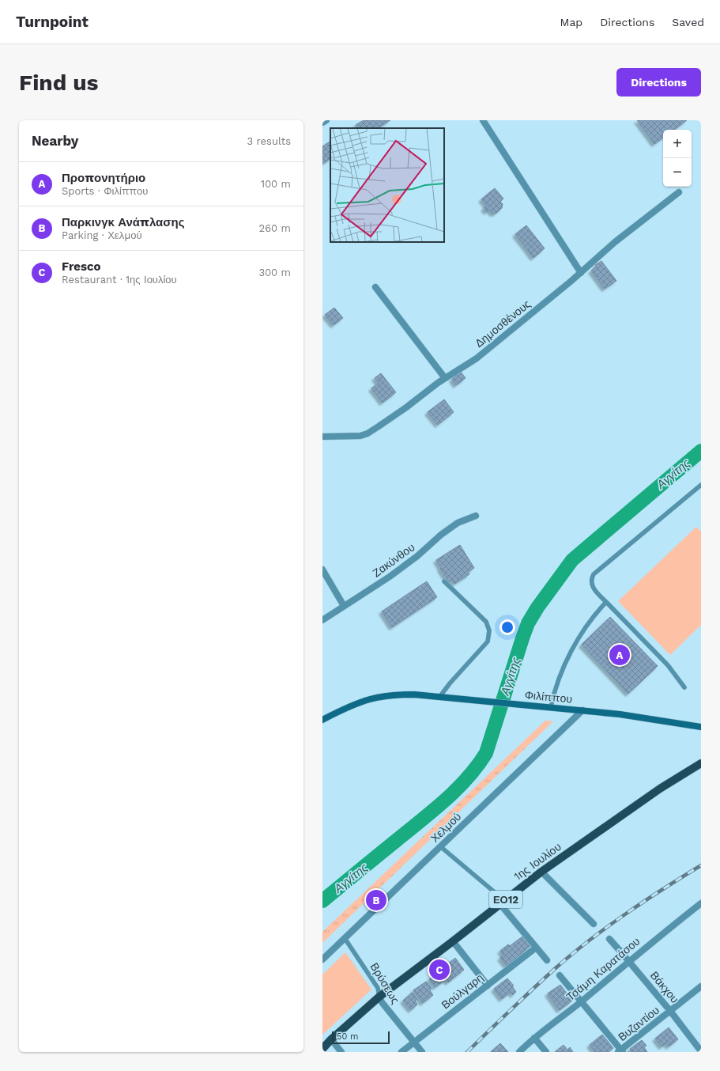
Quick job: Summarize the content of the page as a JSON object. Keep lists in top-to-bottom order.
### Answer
{
  "streets": {
    "main road": ["Φιλίππου", "1ης Ιουλίου", "ΕΟ12"],
    "street": [
      "Δημοσθένους",
      "Ζακύνθου",
      "Χελμού",
      "Τσάμη Καρατάσου",
      "Βρύσεως",
      "Βάκχου",
      "Βούλγαρη",
      "Βυζαντίου"
    ]
  },
  "crossings": [
    ["Φιλίππου", "Χελμού"],
    ["Χελμού", "Βρύσεως"],
    ["1ης Ιουλίου", "Βρύσεως"],
    ["Τσάμη Καρατάσου", "Βάκχου"],
    ["Βρύσεως", "Βούλγαρη"],
    ["Βάκχου", "Βυζαντίου"]
  ],
  "water": ["Αγγίτης"],
  "scale_bar": "50 m",
  "page": {
    "header": "Turnpoint",
    "nav": ["Map", "Directions", "Saved"],
    "buttons": "Directions",
    "title": "Find us",
    "heading": ["Nearby", "3 results"],
    "map_buttons": ["+", "−"],
    "list": [
      {
        "mark": "A",
        "name": "Προπονητήριο",
        "note": "Sports · Φιλίππου",
        "value": "100 m"
      },
      {
        "mark": "B",
        "name": "Παρκινγκ Ανάπλασης",
        "note": "Parking · Χελμού",
        "value": "260 m"
      },
      {
        "mark": "C",
        "name": "Fresco",
        "note": "Restaurant · 1ης Ιουλίου",
        "value": "300 m"
      }
    ],
    "pins": ["A", "B", "C"],
    "scale": "50 m"
  }
}
